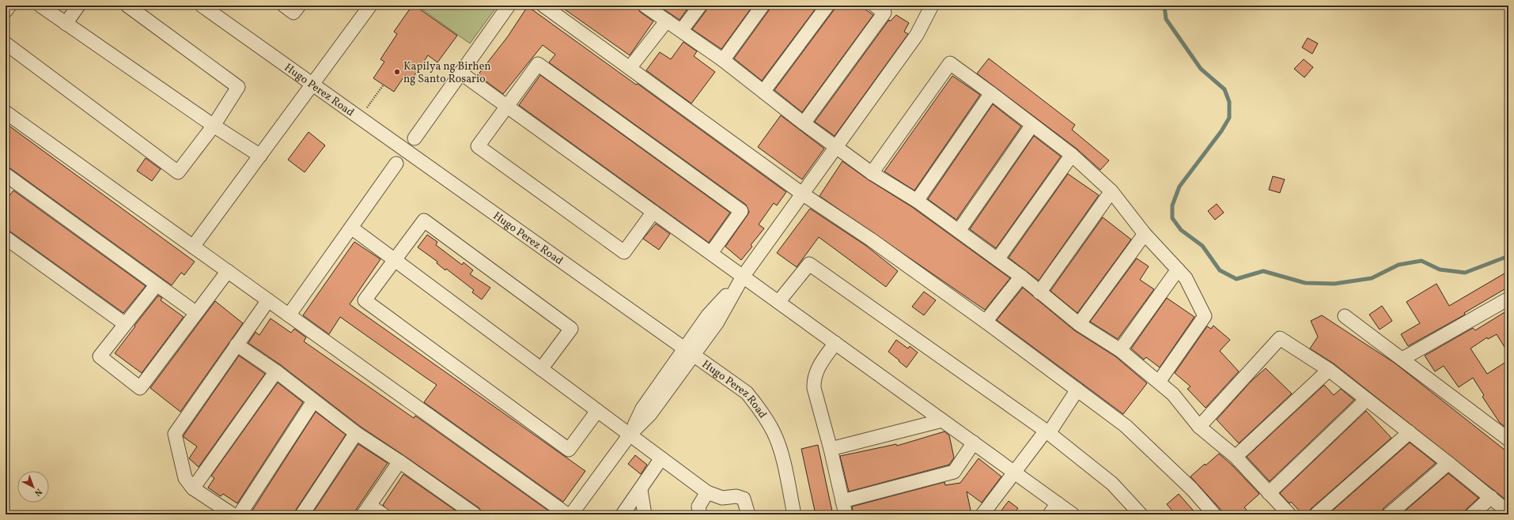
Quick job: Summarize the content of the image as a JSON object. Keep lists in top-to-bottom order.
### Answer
{
  "streets": {
    "street": ["Hugo Perez Road"]
  },
  "places": ["Kapilya ng Birhen ng Santo Rosario"],
  "north": "bottom right"
}
